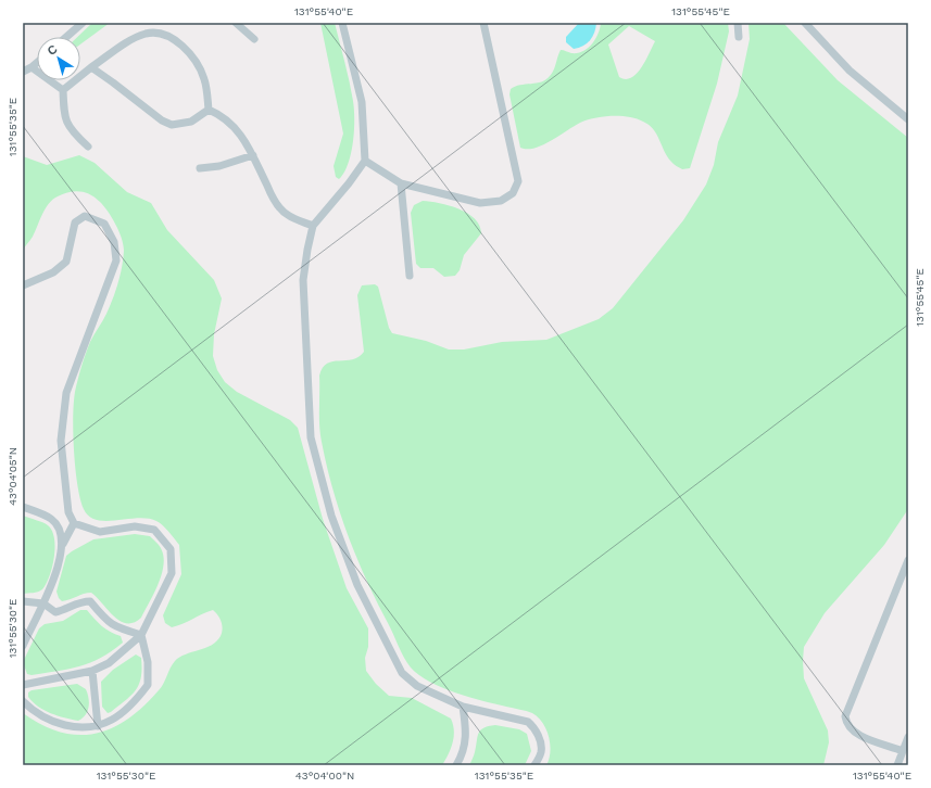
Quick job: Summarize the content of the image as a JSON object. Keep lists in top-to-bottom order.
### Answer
{
  "north": "top left",
  "coordinates": [
    "131°55'40\"E",
    "131°55'45\"E",
    "131°55'35\"E",
    "43°04'05\"N",
    "131°55'30\"E",
    "43°04'00\"N"
  ]
}
